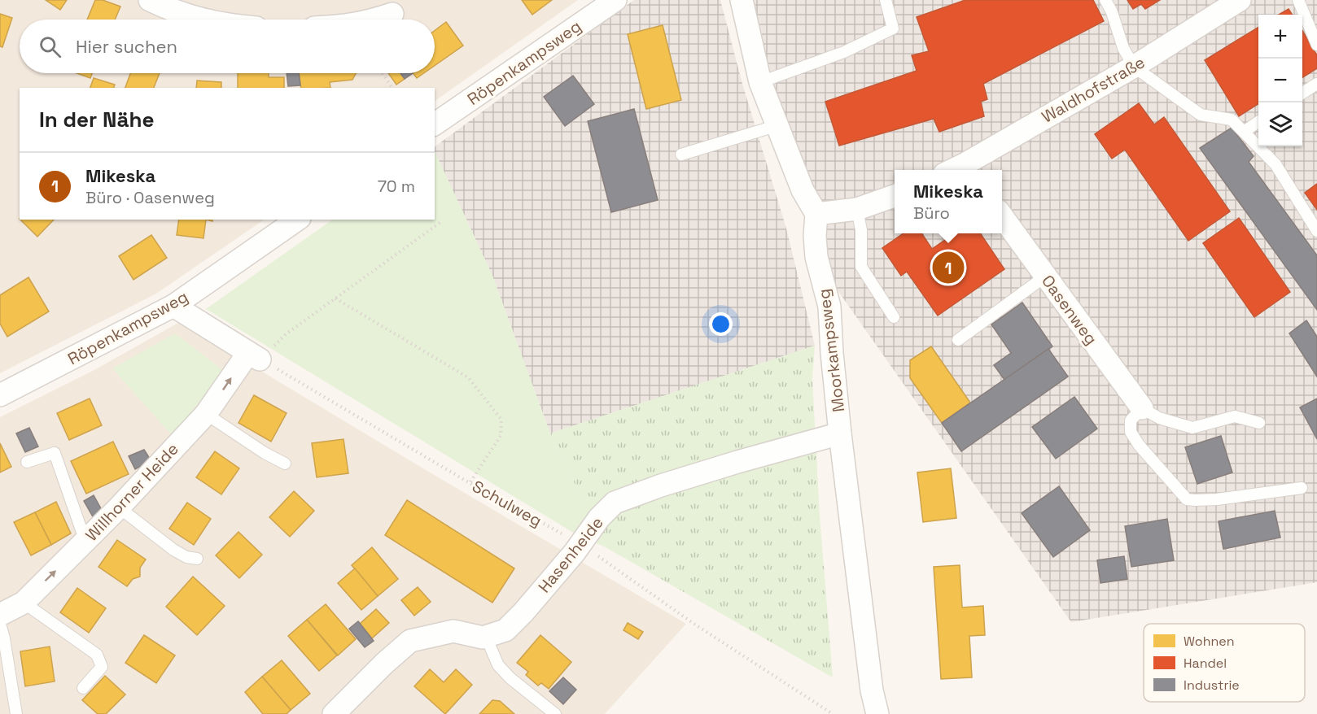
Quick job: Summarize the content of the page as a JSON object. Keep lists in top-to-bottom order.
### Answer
{
  "streets": {
    "street": [
      "Röpenkampsweg",
      "Waldhofstraße",
      "Oasenweg",
      "Moorkampsweg",
      "Willhorner Heide",
      "Hasenheide"
    ],
    "path": ["Schulweg"]
  },
  "crossings": [
    ["Moorkampsweg", "Hasenheide"],
    ["Willhorner Heide", "Schulweg"],
    ["Schulweg", "Hasenheide"]
  ],
  "one_way": ["Willhorner Heide"],
  "legend": ["Wohnen", "Handel", "Industrie"],
  "page": {
    "map_buttons": ["+", "−"],
    "search": "Hier suchen",
    "heading": "In der Nähe",
    "list": [
      {
        "mark": "1",
        "name": "Mikeska",
        "note": "Büro · Oasenweg",
        "value": "70 m"
      }
    ],
    "popup": ["Mikeska", "Büro"],
    "pins": "1"
  }
}
